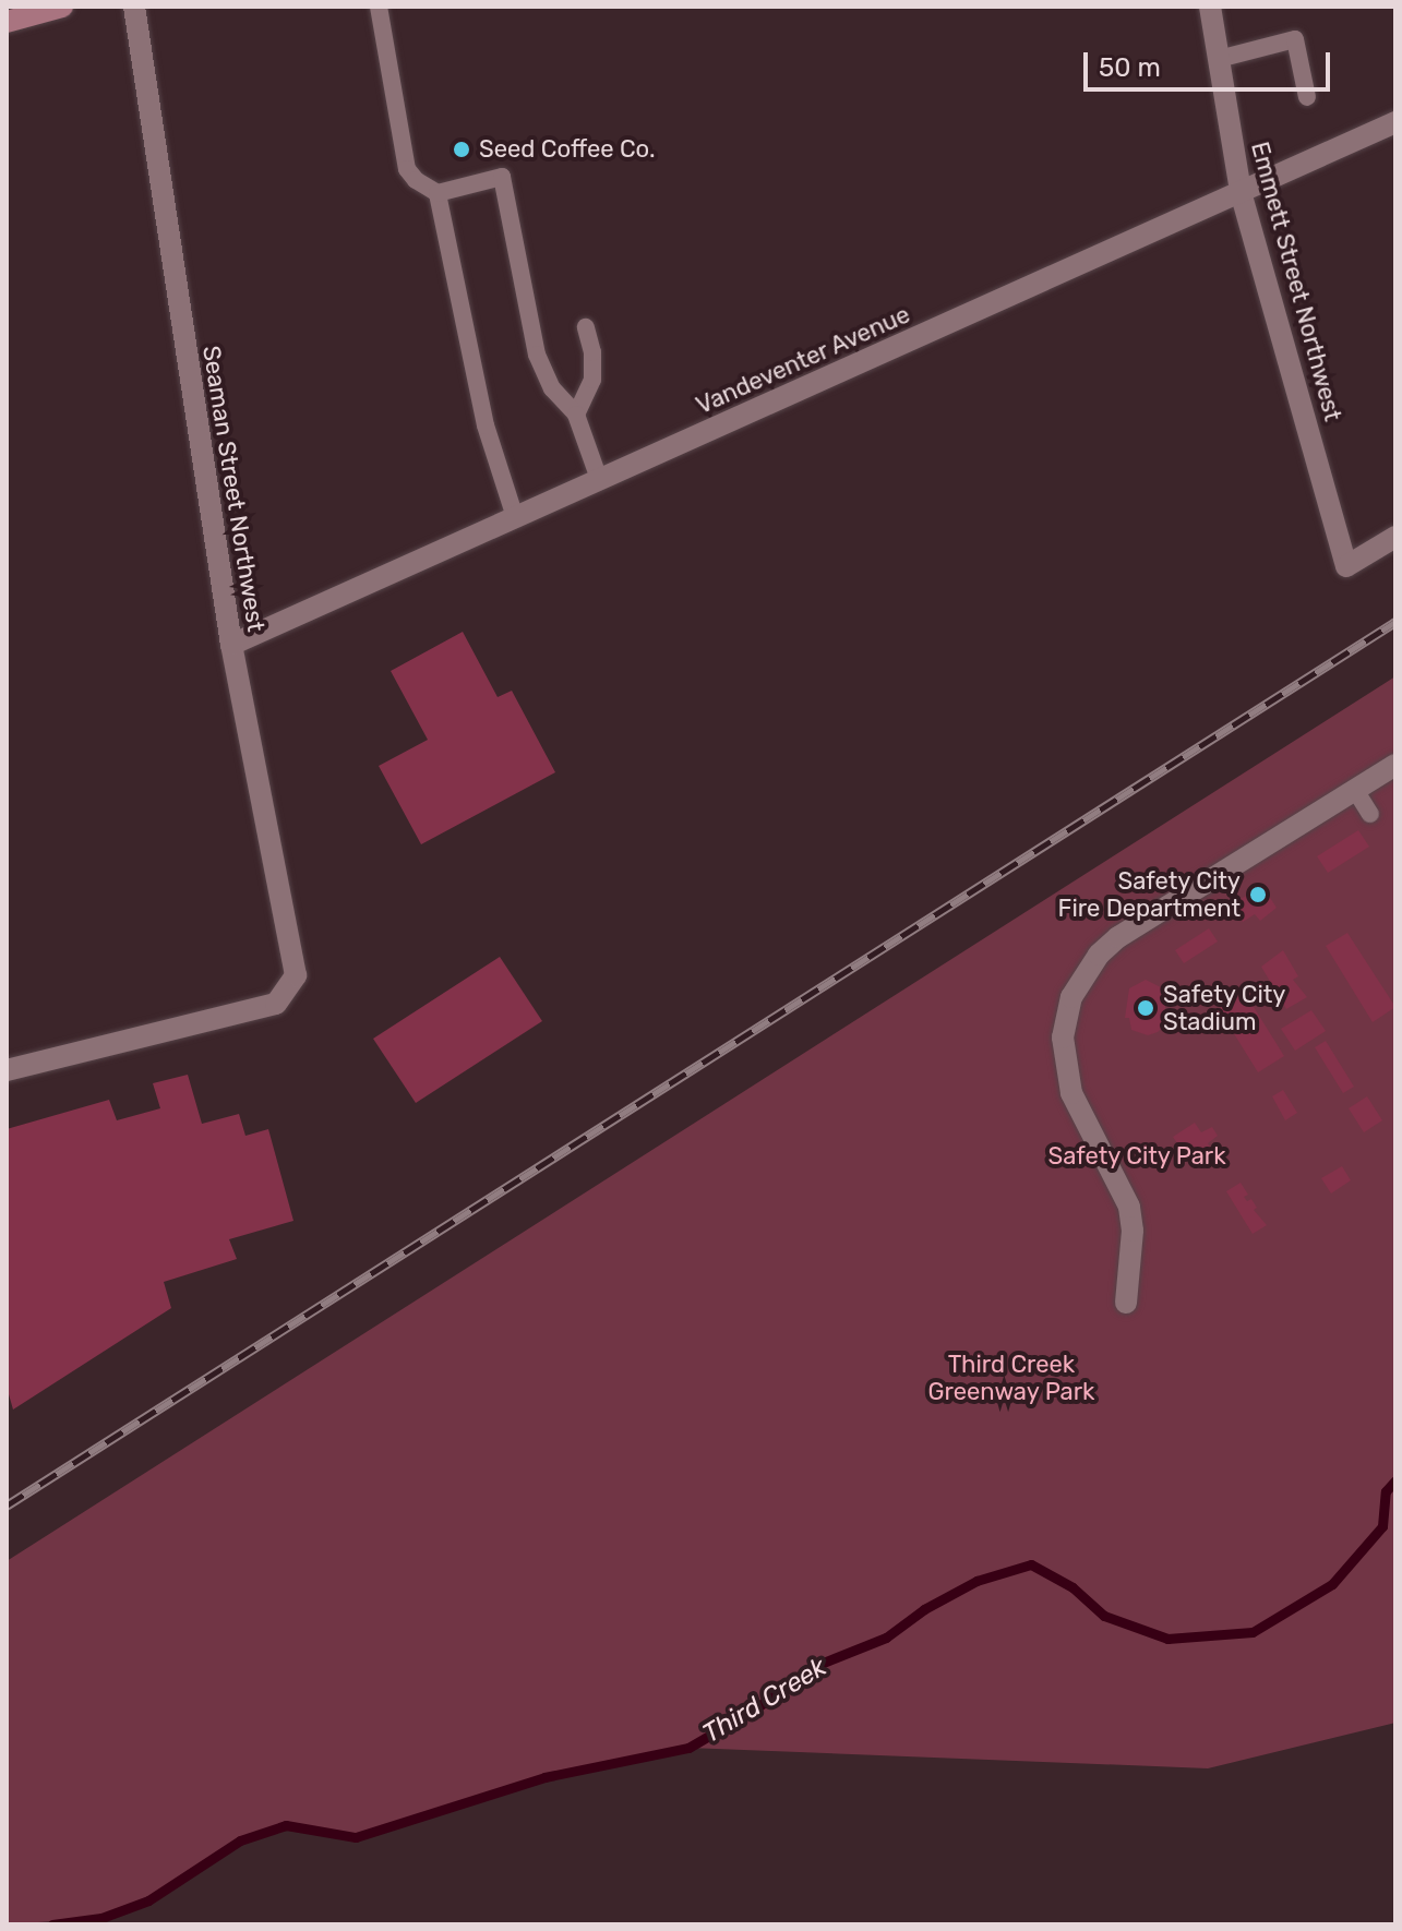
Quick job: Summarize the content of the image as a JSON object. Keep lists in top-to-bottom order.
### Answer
{
  "streets": {
    "street": ["Emmett Street Northwest", "Vandeventer Avenue", "Seaman Street Northwest"]
  },
  "crossings": [
    ["Emmett Street Northwest", "Vandeventer Avenue"],
    ["Vandeventer Avenue", "Seaman Street Northwest"]
  ],
  "water": ["Third Creek"],
  "parks": ["Safety City Park", "Third Creek Greenway Park"],
  "places": ["Seed Coffee Co.", "Safety City Fire Department", "Safety City Stadium"],
  "scale_bar": "50 m"
}
